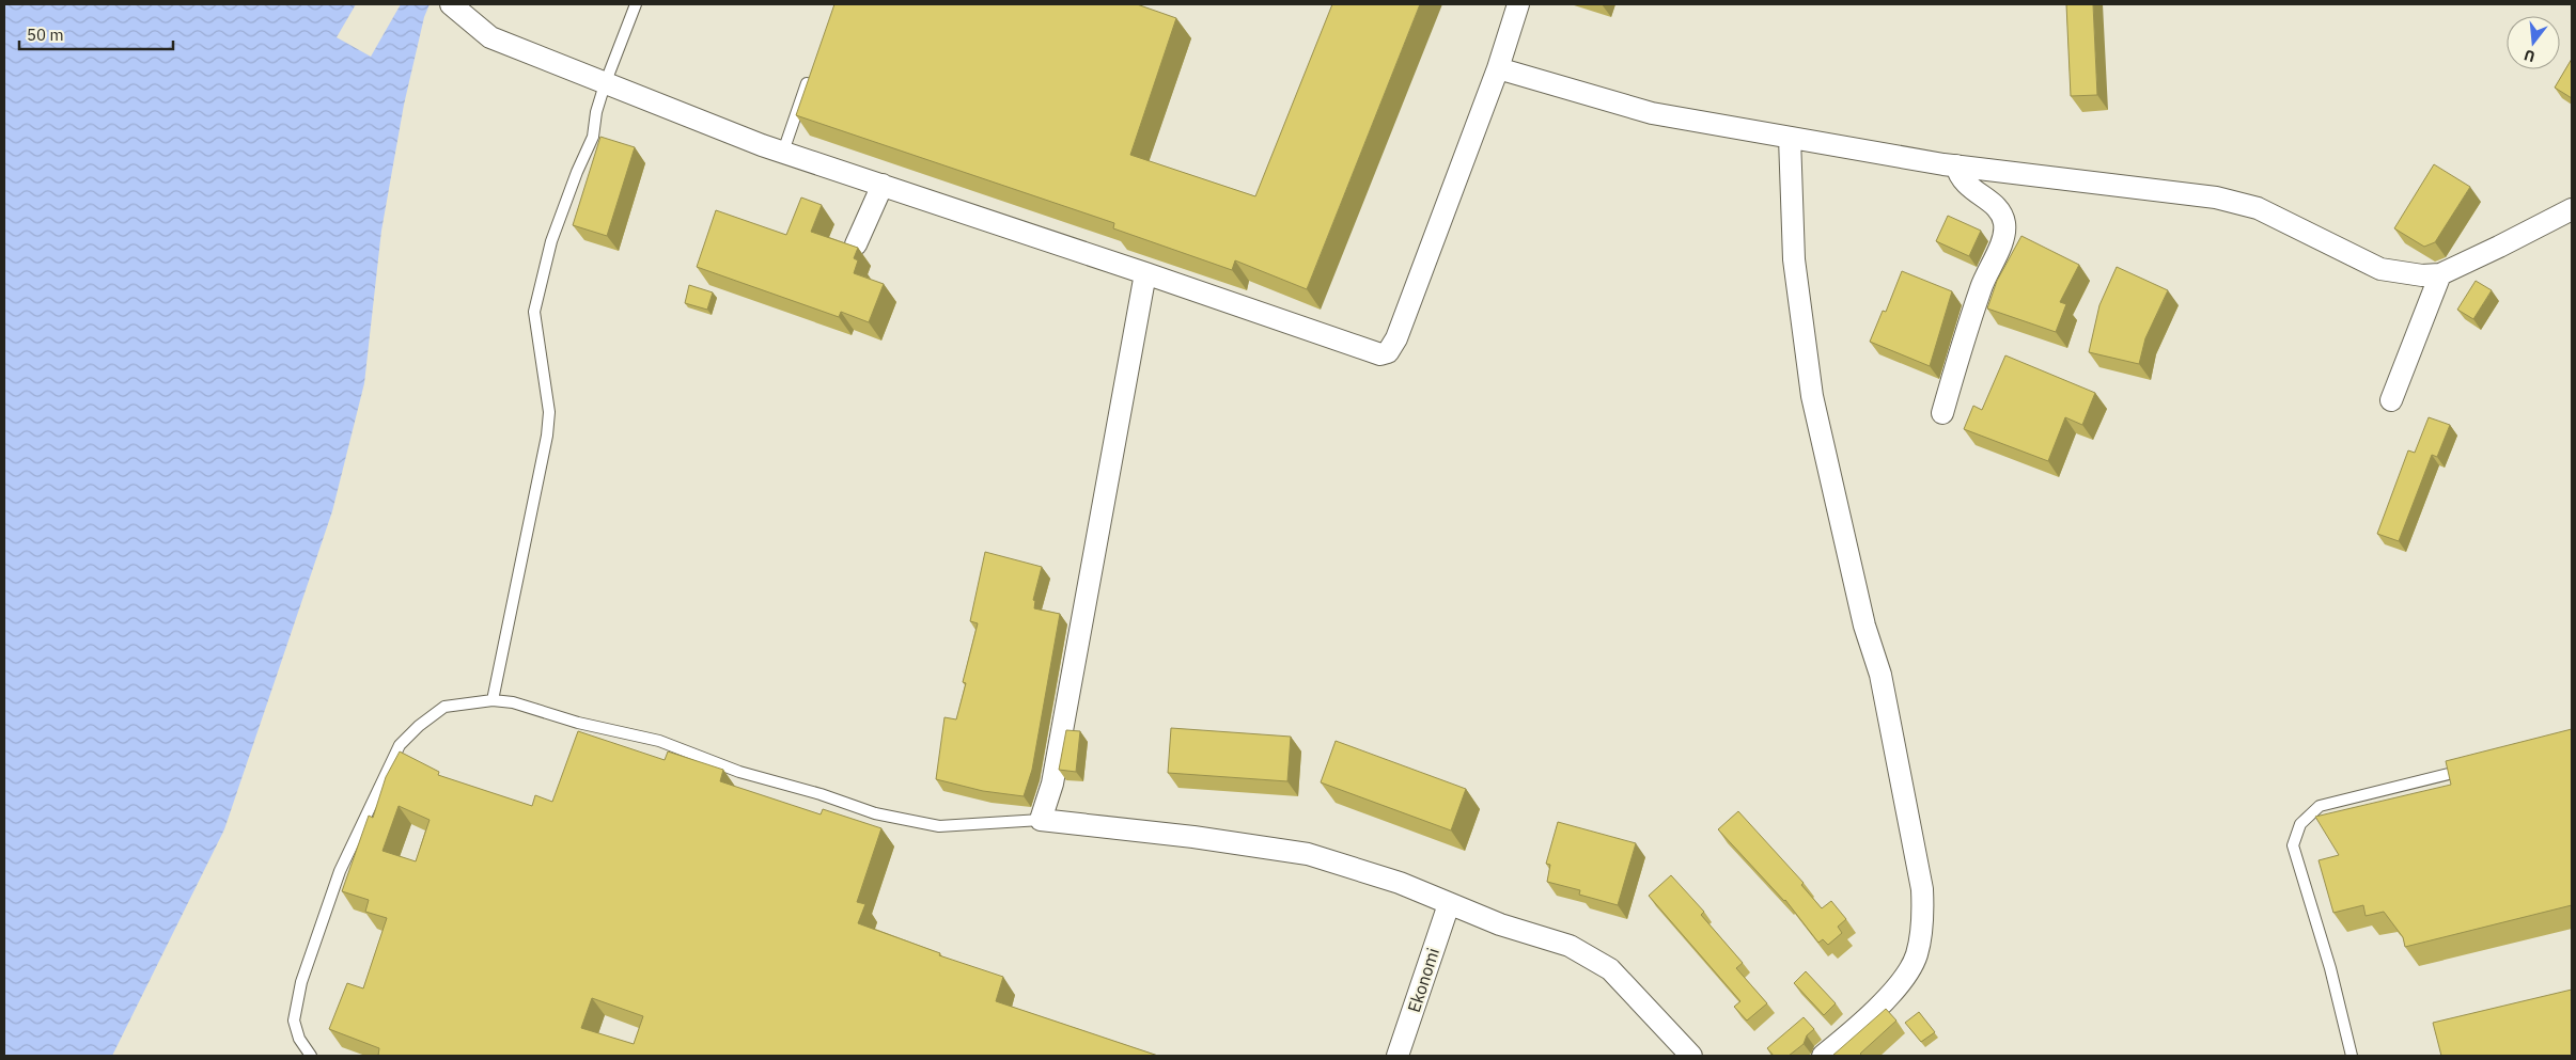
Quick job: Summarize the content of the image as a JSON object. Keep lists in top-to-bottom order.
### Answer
{
  "streets": {
    "street": ["Ekonomi"]
  },
  "scale_bar": "50 m",
  "north": "bottom"
}
